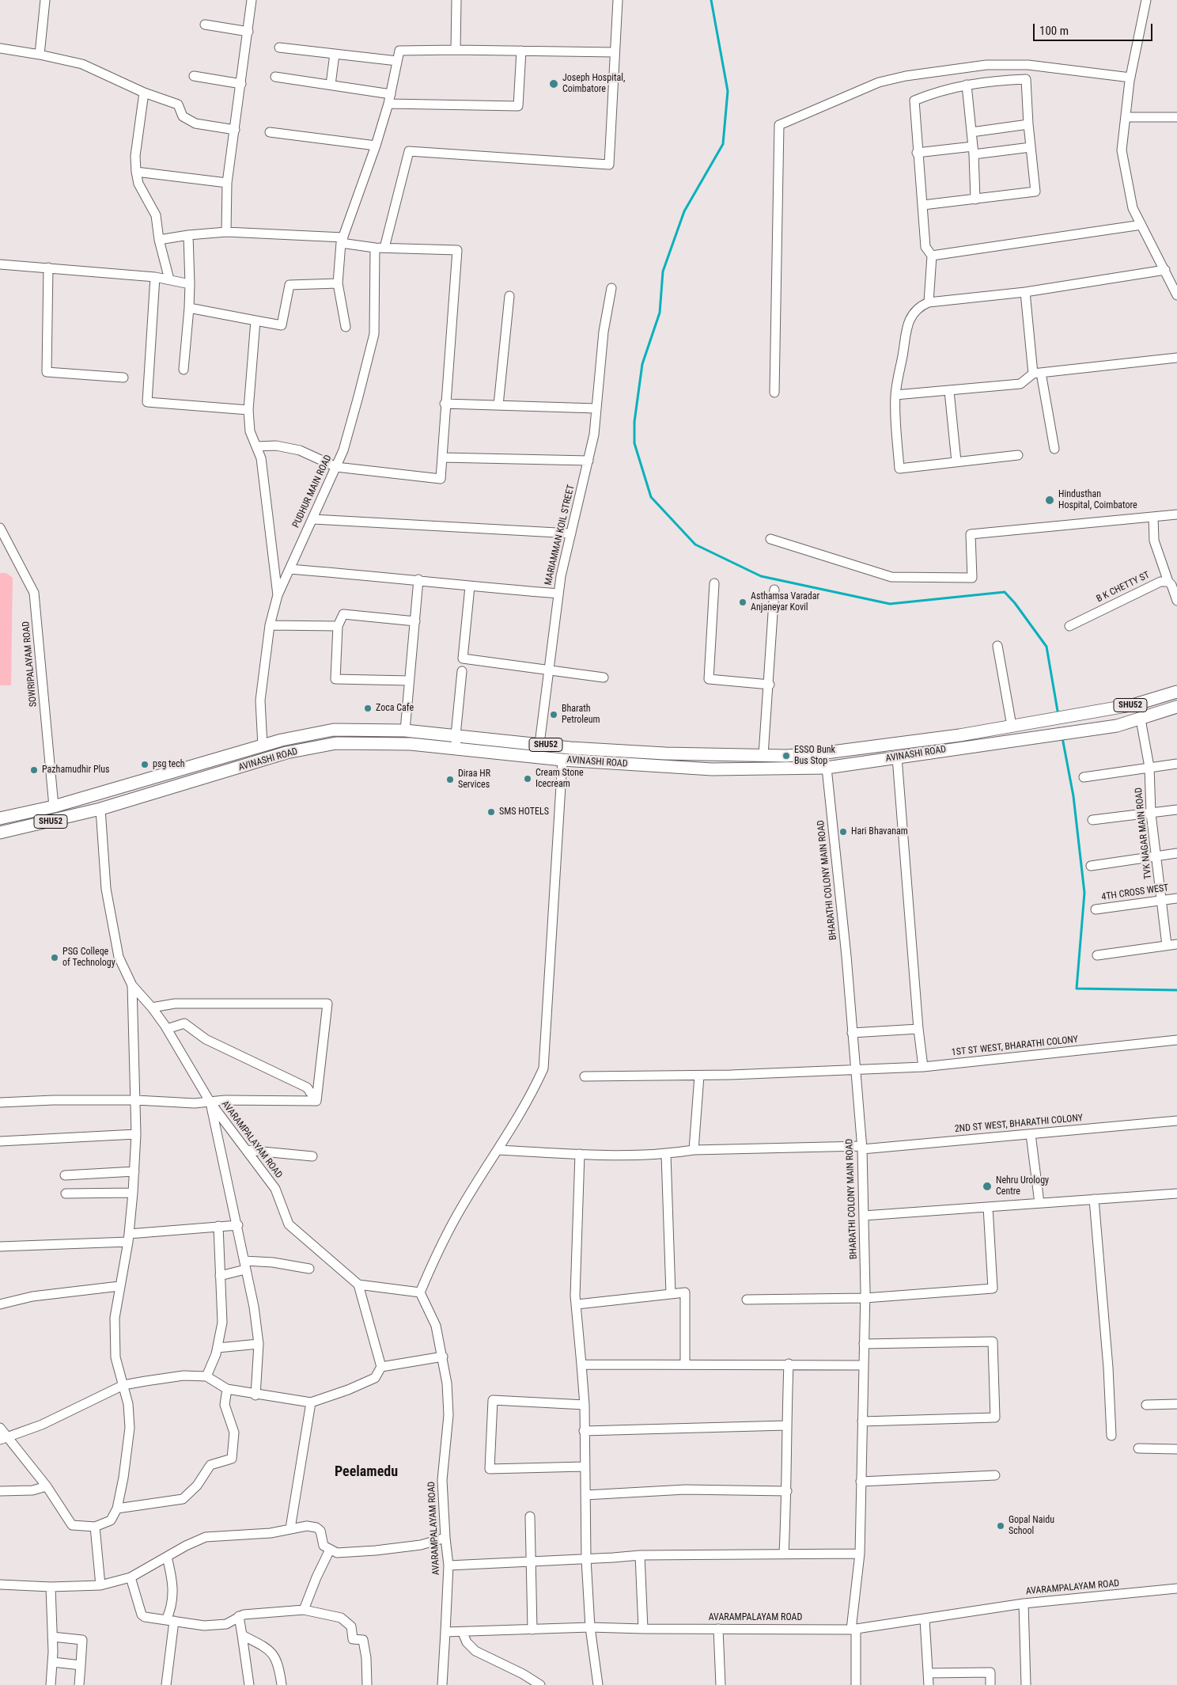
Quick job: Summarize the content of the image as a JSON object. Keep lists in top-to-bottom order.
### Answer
{
  "streets": {
    "main road": ["SHU52", "AVINASHI ROAD"],
    "street": [
      "PUDHUR MAIN ROAD",
      "MARIAMMAN KOIL STREET",
      "B K CHETTY ST",
      "SOWRIPALAYAM ROAD",
      "TVK NAGAR MAIN ROAD",
      "BHARATHI COLONY MAIN ROAD",
      "4TH CROSS WEST",
      "1ST ST WEST, BHARATHI COLONY",
      "2ND ST WEST, BHARATHI COLONY",
      "AVARAMPALAYAM ROAD"
    ]
  },
  "crossings": [
    ["PUDHUR MAIN ROAD", "AVINASHI ROAD"],
    ["MARIAMMAN KOIL STREET", "AVINASHI ROAD"],
    ["SOWRIPALAYAM ROAD", "SHU52"],
    ["SOWRIPALAYAM ROAD", "AVINASHI ROAD"],
    ["SHU52", "AVINASHI ROAD"],
    ["AVINASHI ROAD", "TVK NAGAR MAIN ROAD"],
    ["AVINASHI ROAD", "BHARATHI COLONY MAIN ROAD"],
    ["AVINASHI ROAD", "AVARAMPALAYAM ROAD"],
    ["TVK NAGAR MAIN ROAD", "4TH CROSS WEST"],
    ["BHARATHI COLONY MAIN ROAD", "1ST ST WEST, BHARATHI COLONY"],
    ["BHARATHI COLONY MAIN ROAD", "2ND ST WEST, BHARATHI COLONY"],
    ["BHARATHI COLONY MAIN ROAD", "AVARAMPALAYAM ROAD"]
  ],
  "districts": ["Peelamedu"],
  "places": [
    "Joseph Hospital, Coimbatore",
    "Hindusthan Hospital, Coimbatore",
    "Asthamsa Varadar Anjaneyar Kovil",
    "Zoca Cafe",
    "Bharath Petroleum",
    "ESSO Bunk Bus Stop",
    "psg tech",
    "Pazhamudhir Plus",
    "Cream Stone Icecream",
    "Diraa HR Services",
    "SMS HOTELS",
    "Hari Bhavanam",
    "PSG College of Technology",
    "Nehru Urology Centre",
    "Gopal Naidu School"
  ],
  "scale_bar": "100 m"
}
